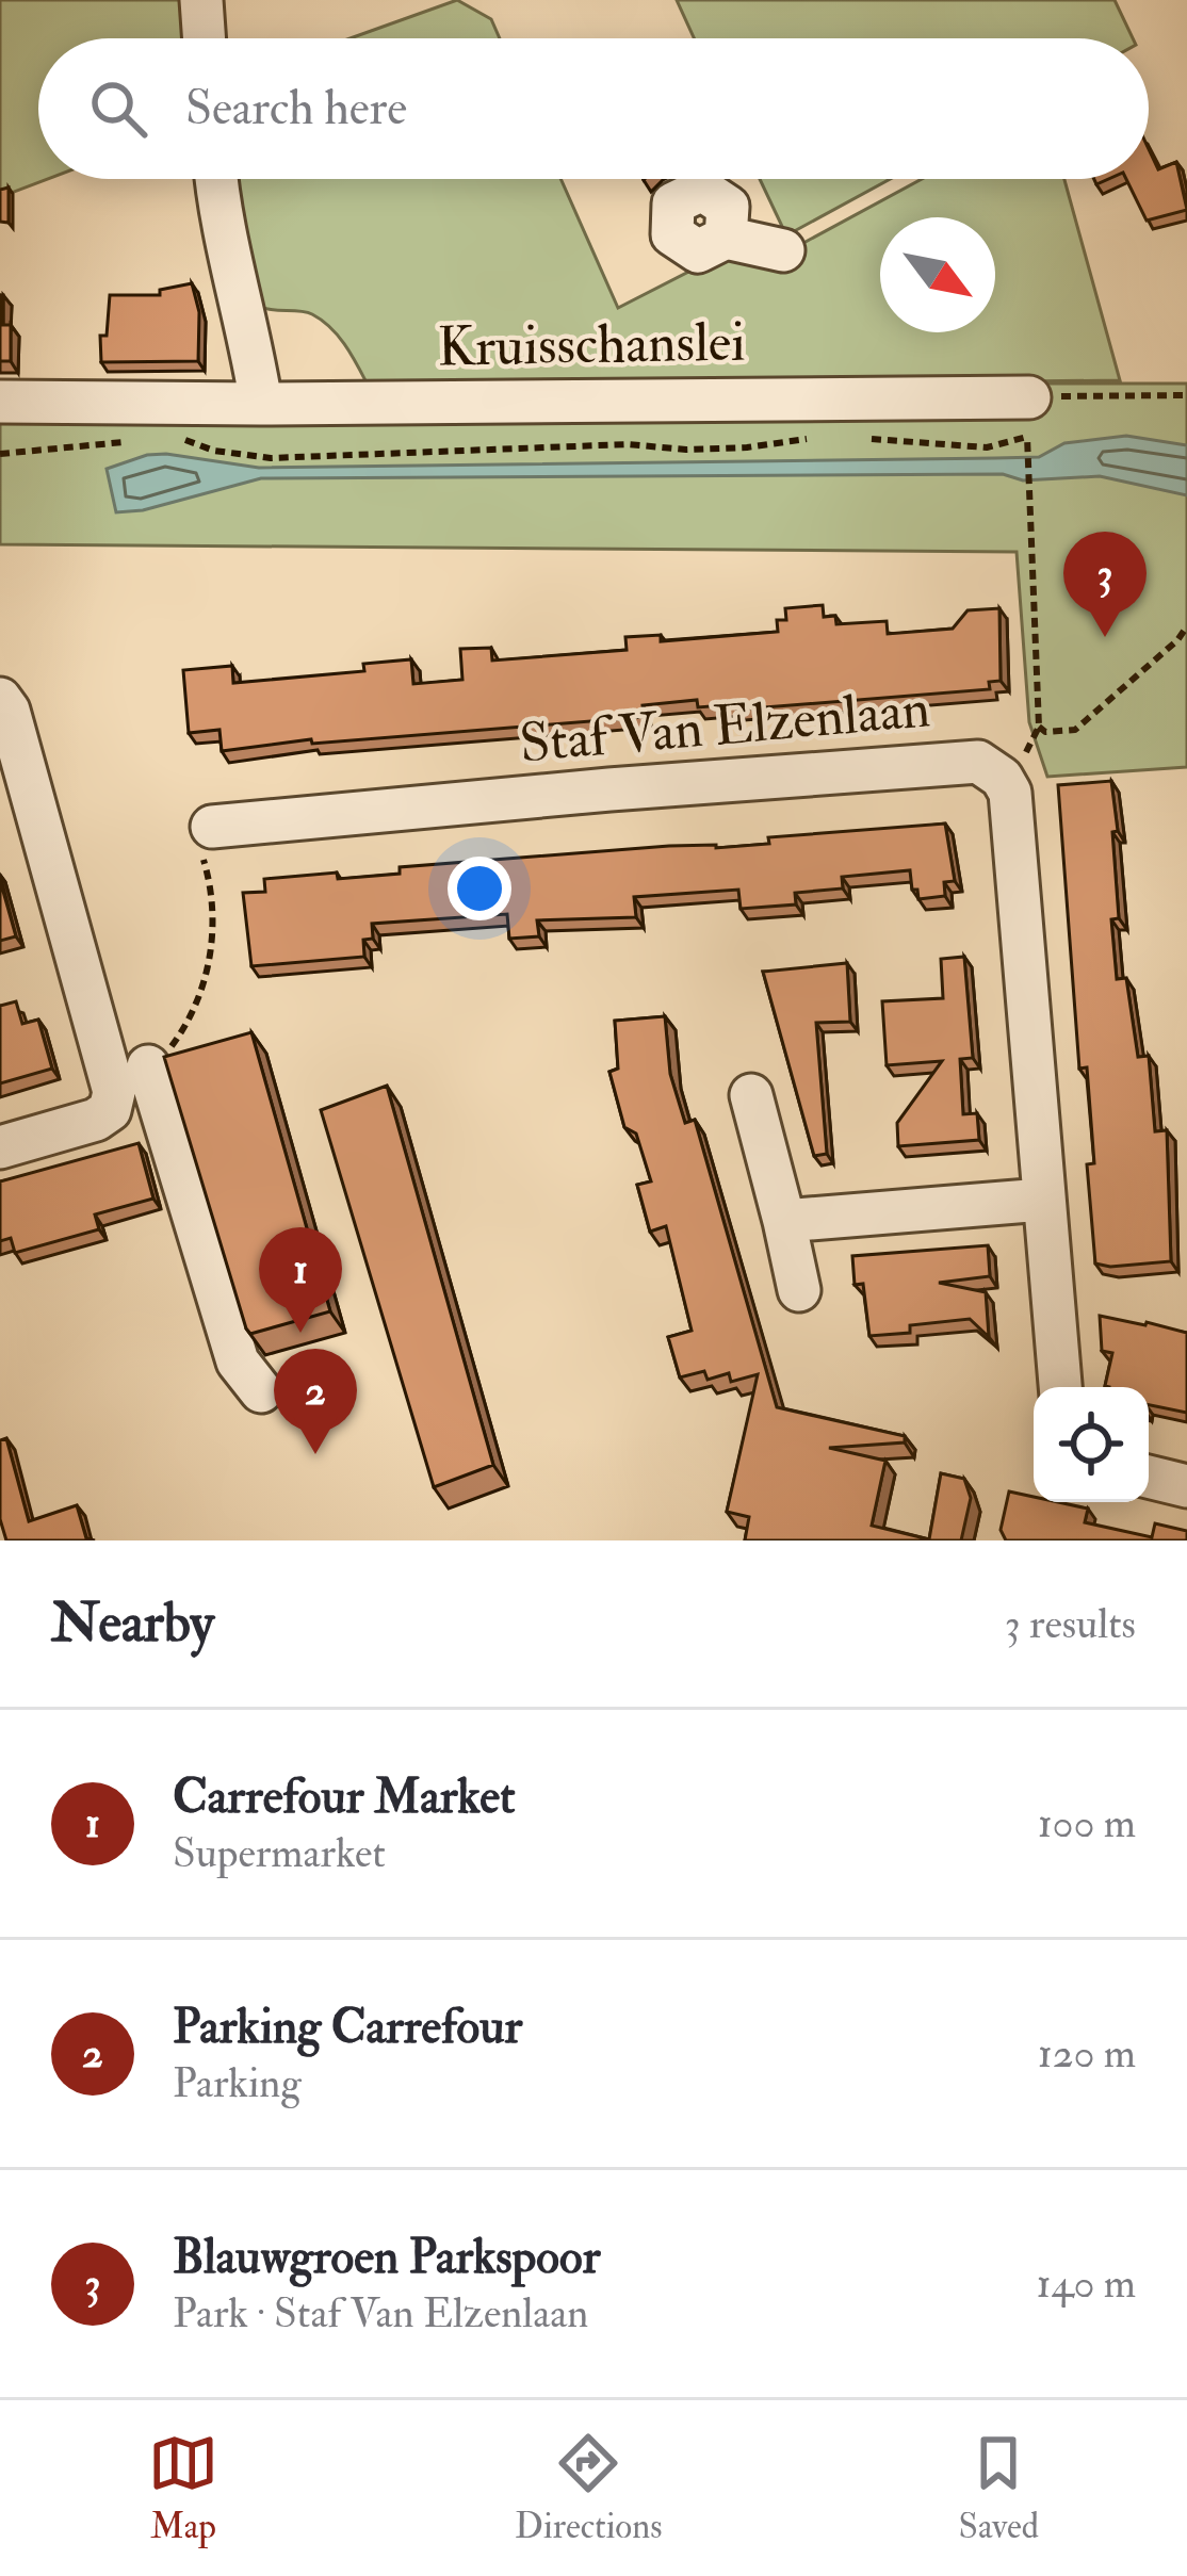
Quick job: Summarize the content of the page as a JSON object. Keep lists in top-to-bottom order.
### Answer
{
  "streets": {
    "street": ["Kruisschanslei", "Staf Van Elzenlaan"]
  },
  "north": "bottom right",
  "page": {
    "search": "Search here",
    "pins": ["3", "1", "2"],
    "heading": ["Nearby", "3 results"],
    "list": [
      {
        "mark": "1",
        "name": "Carrefour Market",
        "note": "Supermarket",
        "value": "100 m"
      },
      {
        "mark": "2",
        "name": "Parking Carrefour",
        "note": "Parking",
        "value": "120 m"
      },
      {
        "mark": "3",
        "name": "Blauwgroen Parkspoor",
        "note": "Park · Staf Van Elzenlaan",
        "value": "140 m"
      }
    ],
    "nav": ["Map", "Directions", "Saved"]
  }
}
